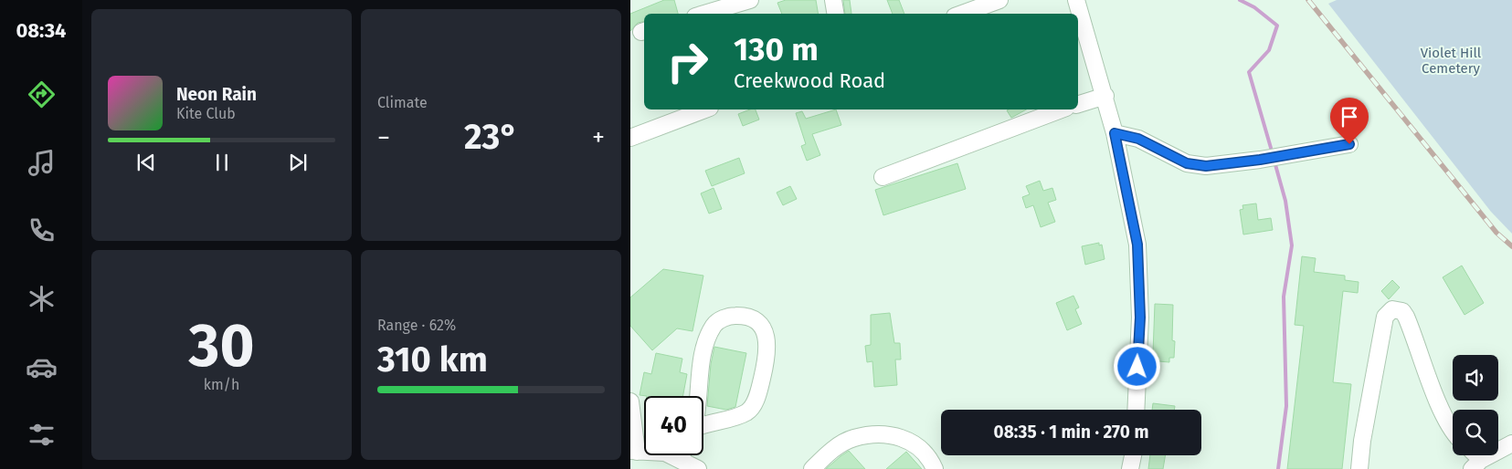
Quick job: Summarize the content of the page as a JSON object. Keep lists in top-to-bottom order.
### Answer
{
  "parks": ["Violet Hill Cemetery"],
  "page": {
    "tabs": "08:34",
    "tile": [
      "Climate",
      ["30", "km/h"],
      ["Range · 62%", "310 km"]
    ],
    "turn": ["130 m", "Creekwood Road"],
    "song": ["Neon Rain", "Kite Club"],
    "heat": ["−", "23°", "+"],
    "limit": "40",
    "trip": "08:35 · 1 min · 270 m"
  }
}
